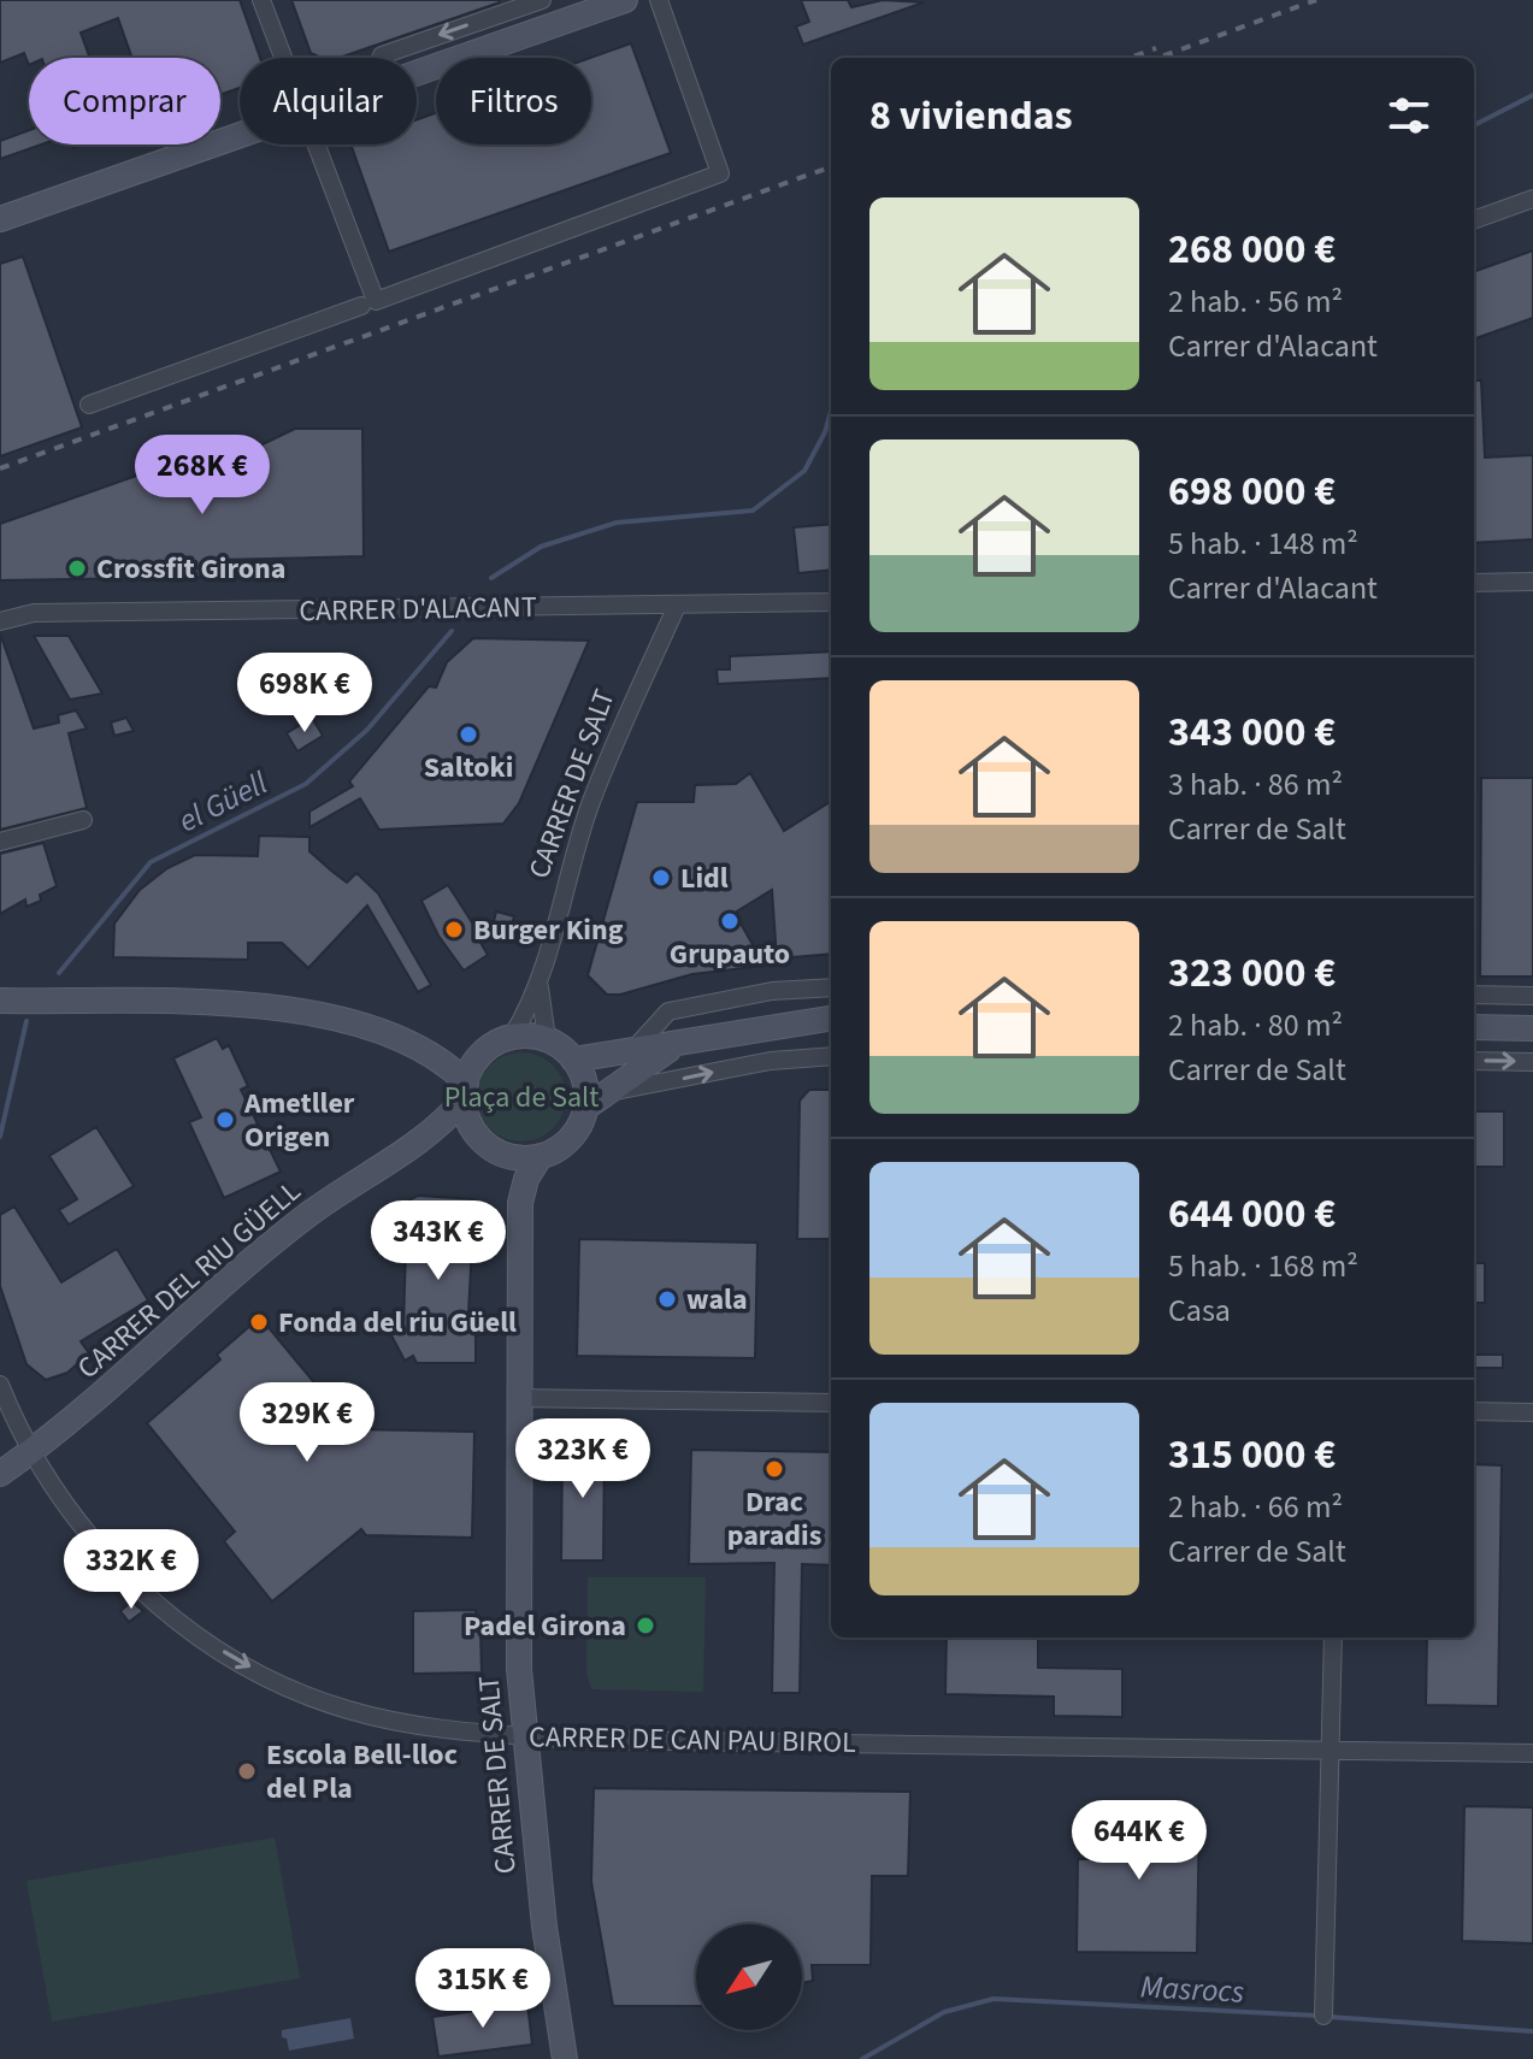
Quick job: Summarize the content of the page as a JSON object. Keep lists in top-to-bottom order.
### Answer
{
  "streets": {
    "street": [
      "CARRER D'ALACANT",
      "CARRER DE SALT",
      "CARRER DEL RIU GÜELL",
      "CARRER DE CAN PAU BIROL"
    ]
  },
  "crossings": [
    ["CARRER D'ALACANT", "CARRER DE SALT"],
    ["CARRER DE SALT", "CARRER DEL RIU GÜELL"],
    ["CARRER DE SALT", "CARRER DE CAN PAU BIROL"],
    ["CARRER DEL RIU GÜELL", "CARRER DE CAN PAU BIROL"]
  ],
  "water": ["el Güell", "Masrocs"],
  "parks": ["Plaça de Salt"],
  "places": [
    "Crossfit Girona",
    "Saltoki",
    "Lidl",
    "Grupauto",
    "Burger King",
    "Ametller Origen",
    "wala",
    "Fonda del riu Güell",
    "Drac paradis",
    "Padel Girona",
    "Escola Bell-lloc del Pla"
  ],
  "north": "bottom left",
  "page": {
    "chip": ["Comprar", "Alquilar", "Filtros"],
    "heading": "8 viviendas",
    "list": [
      {
        "name": "268 000 €",
        "note": "2 hab. · 56 m² · Carrer d'Alacant"
      },
      {
        "name": "698 000 €",
        "note": "5 hab. · 148 m² · Carrer d'Alacant"
      },
      {
        "name": "343 000 €",
        "note": "3 hab. · 86 m² · Carrer de Salt"
      },
      {
        "name": "323 000 €",
        "note": "2 hab. · 80 m² · Carrer de Salt"
      },
      {
        "name": "644 000 €",
        "note": "5 hab. · 168 m² · Casa"
      },
      {
        "name": "315 000 €",
        "note": "2 hab. · 66 m² · Carrer de Salt"
      }
    ],
    "price": [
      "268K €",
      "698K €",
      "343K €",
      "329K €",
      "323K €",
      "332K €",
      "644K €",
      "315K €"
    ]
  }
}
